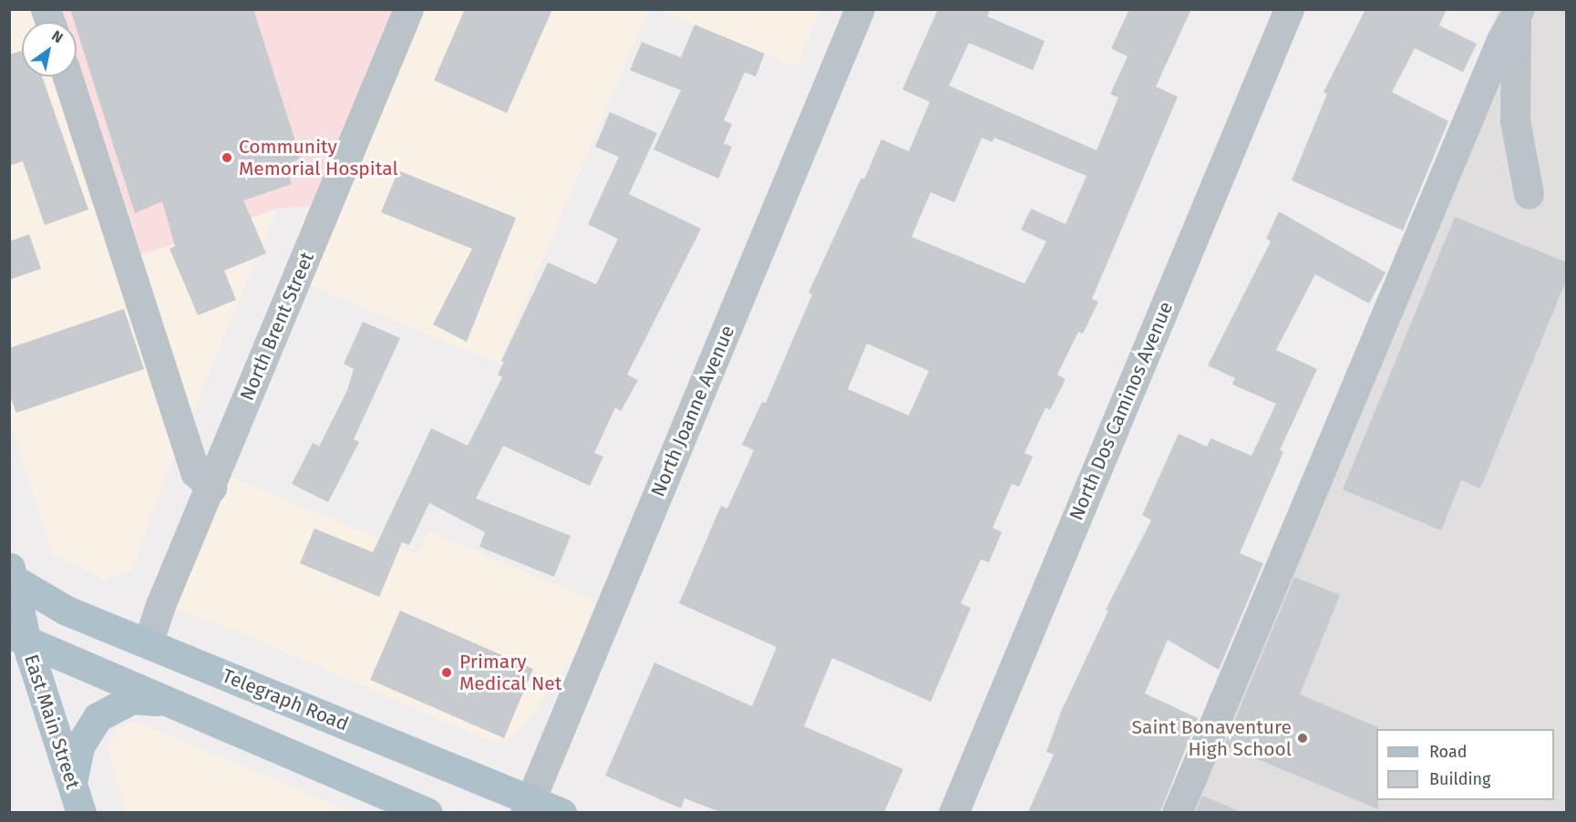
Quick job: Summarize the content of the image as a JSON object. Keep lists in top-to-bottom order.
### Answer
{
  "streets": {
    "main road": ["Telegraph Road", "East Main Street"],
    "street": ["North Brent Street", "North Joanne Avenue", "North Dos Caminos Avenue"]
  },
  "crossings": [
    ["North Brent Street", "Telegraph Road"],
    ["North Joanne Avenue", "Telegraph Road"],
    ["Telegraph Road", "East Main Street"]
  ],
  "places": ["Community Memorial Hospital", "Primary Medical Net", "Saint Bonaventure High School"],
  "legend": ["Road", "Building"],
  "north": "top right"
}
